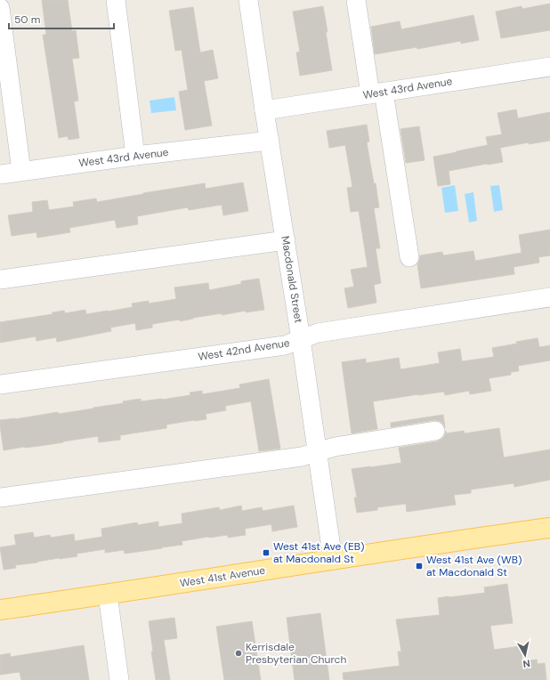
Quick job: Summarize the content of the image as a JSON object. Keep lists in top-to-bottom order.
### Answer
{
  "streets": {
    "main road": ["West 41st Avenue"],
    "street": ["West 43rd Avenue", "Macdonald Street", "West 42nd Avenue"]
  },
  "crossings": [
    ["West 43rd Avenue", "Macdonald Street"],
    ["Macdonald Street", "West 42nd Avenue"],
    ["Macdonald Street", "West 41st Avenue"]
  ],
  "places": {
    "transit": ["West 41st Ave (EB) at Macdonald St", "West 41st Ave (WB) at Macdonald St"],
    "other": ["Kerrisdale Presbyterian Church"]
  },
  "scale_bar": "50 m",
  "north": "bottom"
}
